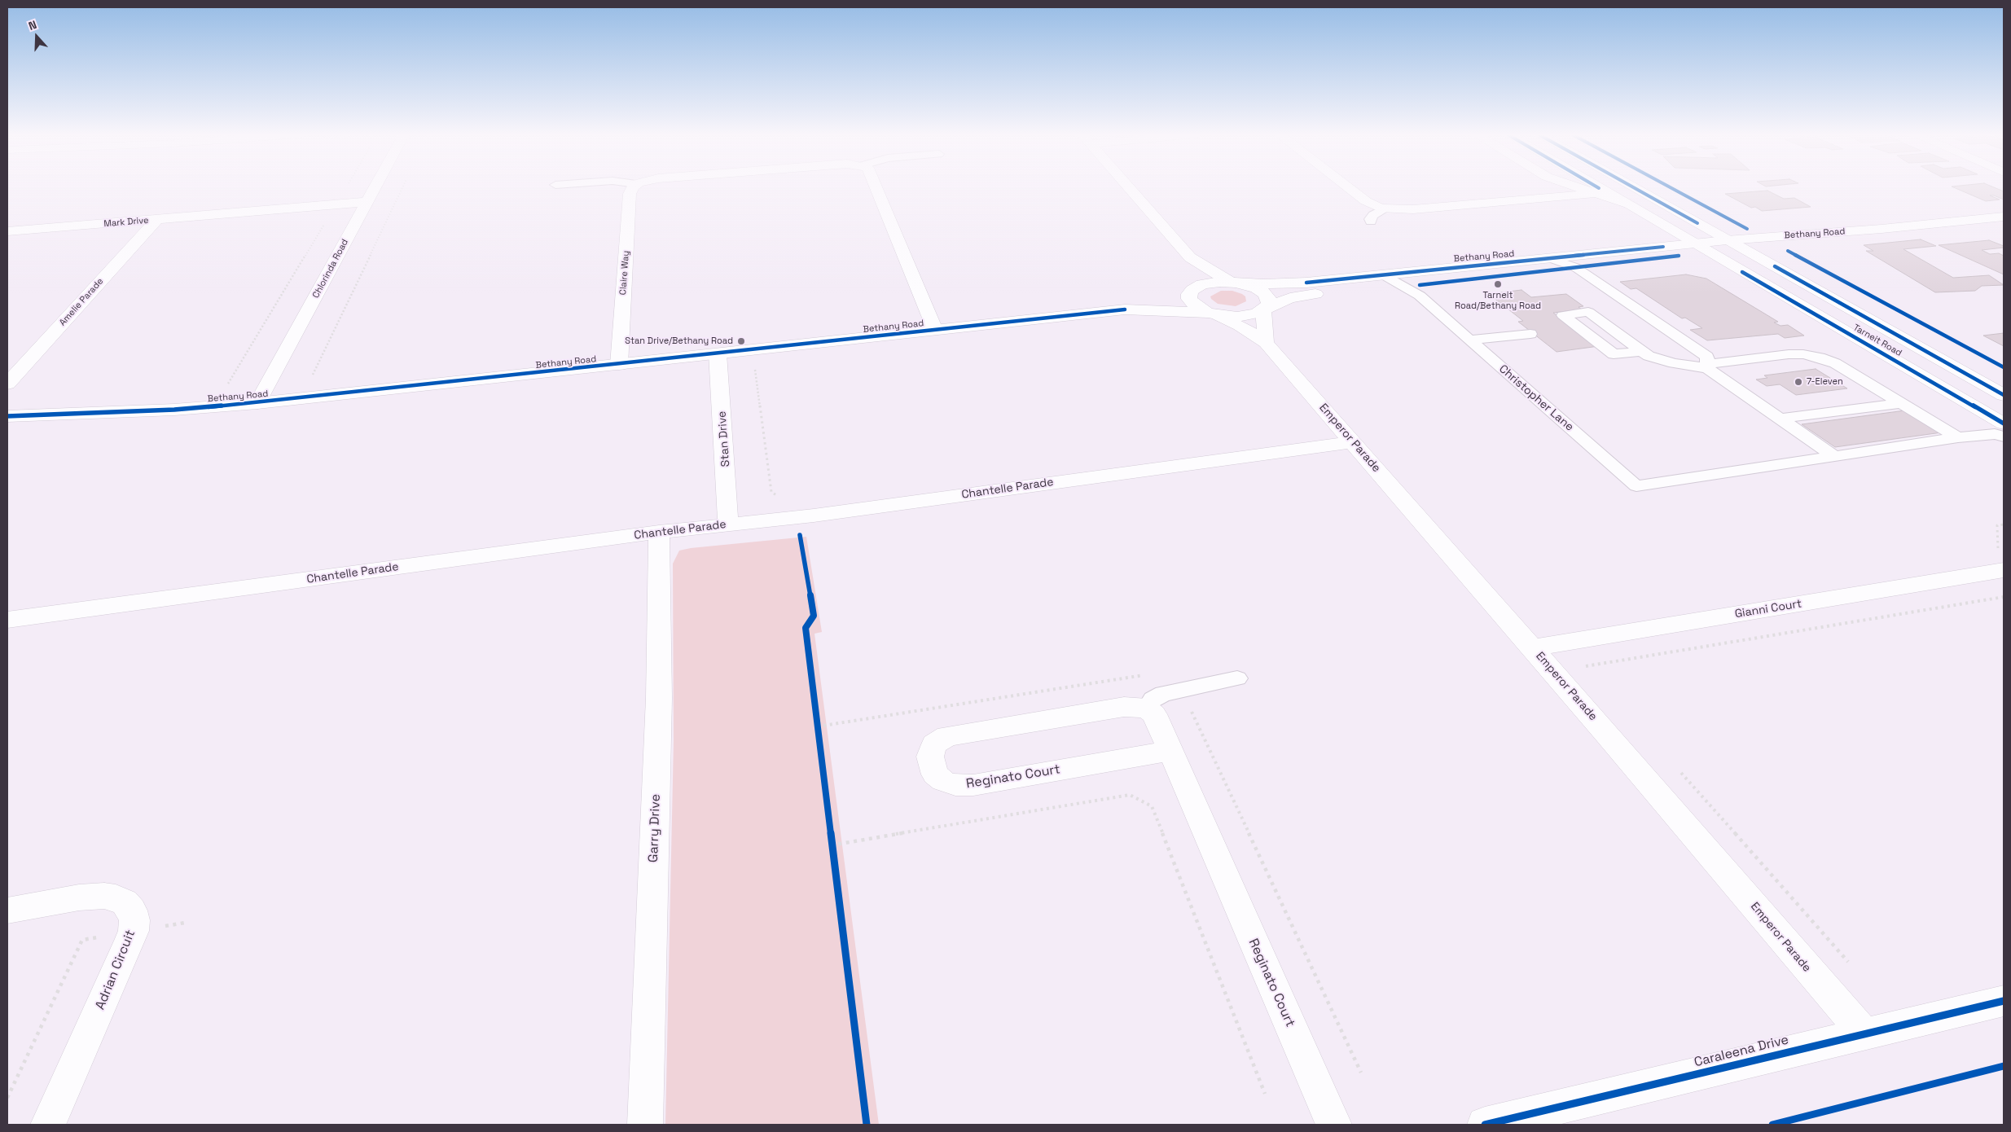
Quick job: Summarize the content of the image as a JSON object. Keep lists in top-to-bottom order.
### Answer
{
  "streets": {
    "street": [
      "Mark Drive",
      "Bethany Road",
      "Chlorinda Road",
      "Claire Way",
      "Amelie Parade",
      "Tarneit Road",
      "Emperor Parade",
      "Stan Drive",
      "Chantelle Parade",
      "Gianni Court",
      "Reginato Court",
      "Garry Drive",
      "Adrian Circuit",
      "Caraleena Drive"
    ],
    "lane": ["Christopher Lane"]
  },
  "crossings": [
    ["Mark Drive", "Chlorinda Road"],
    ["Mark Drive", "Amelie Parade"],
    ["Bethany Road", "Chlorinda Road"],
    ["Bethany Road", "Claire Way"],
    ["Bethany Road", "Tarneit Road"],
    ["Bethany Road", "Christopher Lane"],
    ["Bethany Road", "Emperor Parade"],
    ["Bethany Road", "Stan Drive"],
    ["Emperor Parade", "Chantelle Parade"],
    ["Emperor Parade", "Gianni Court"],
    ["Emperor Parade", "Caraleena Drive"],
    ["Stan Drive", "Chantelle Parade"],
    ["Chantelle Parade", "Garry Drive"]
  ],
  "places": ["Tarneit Road/Bethany Road", "Stan Drive/Bethany Road", "7-Eleven"],
  "north": "top"
}
